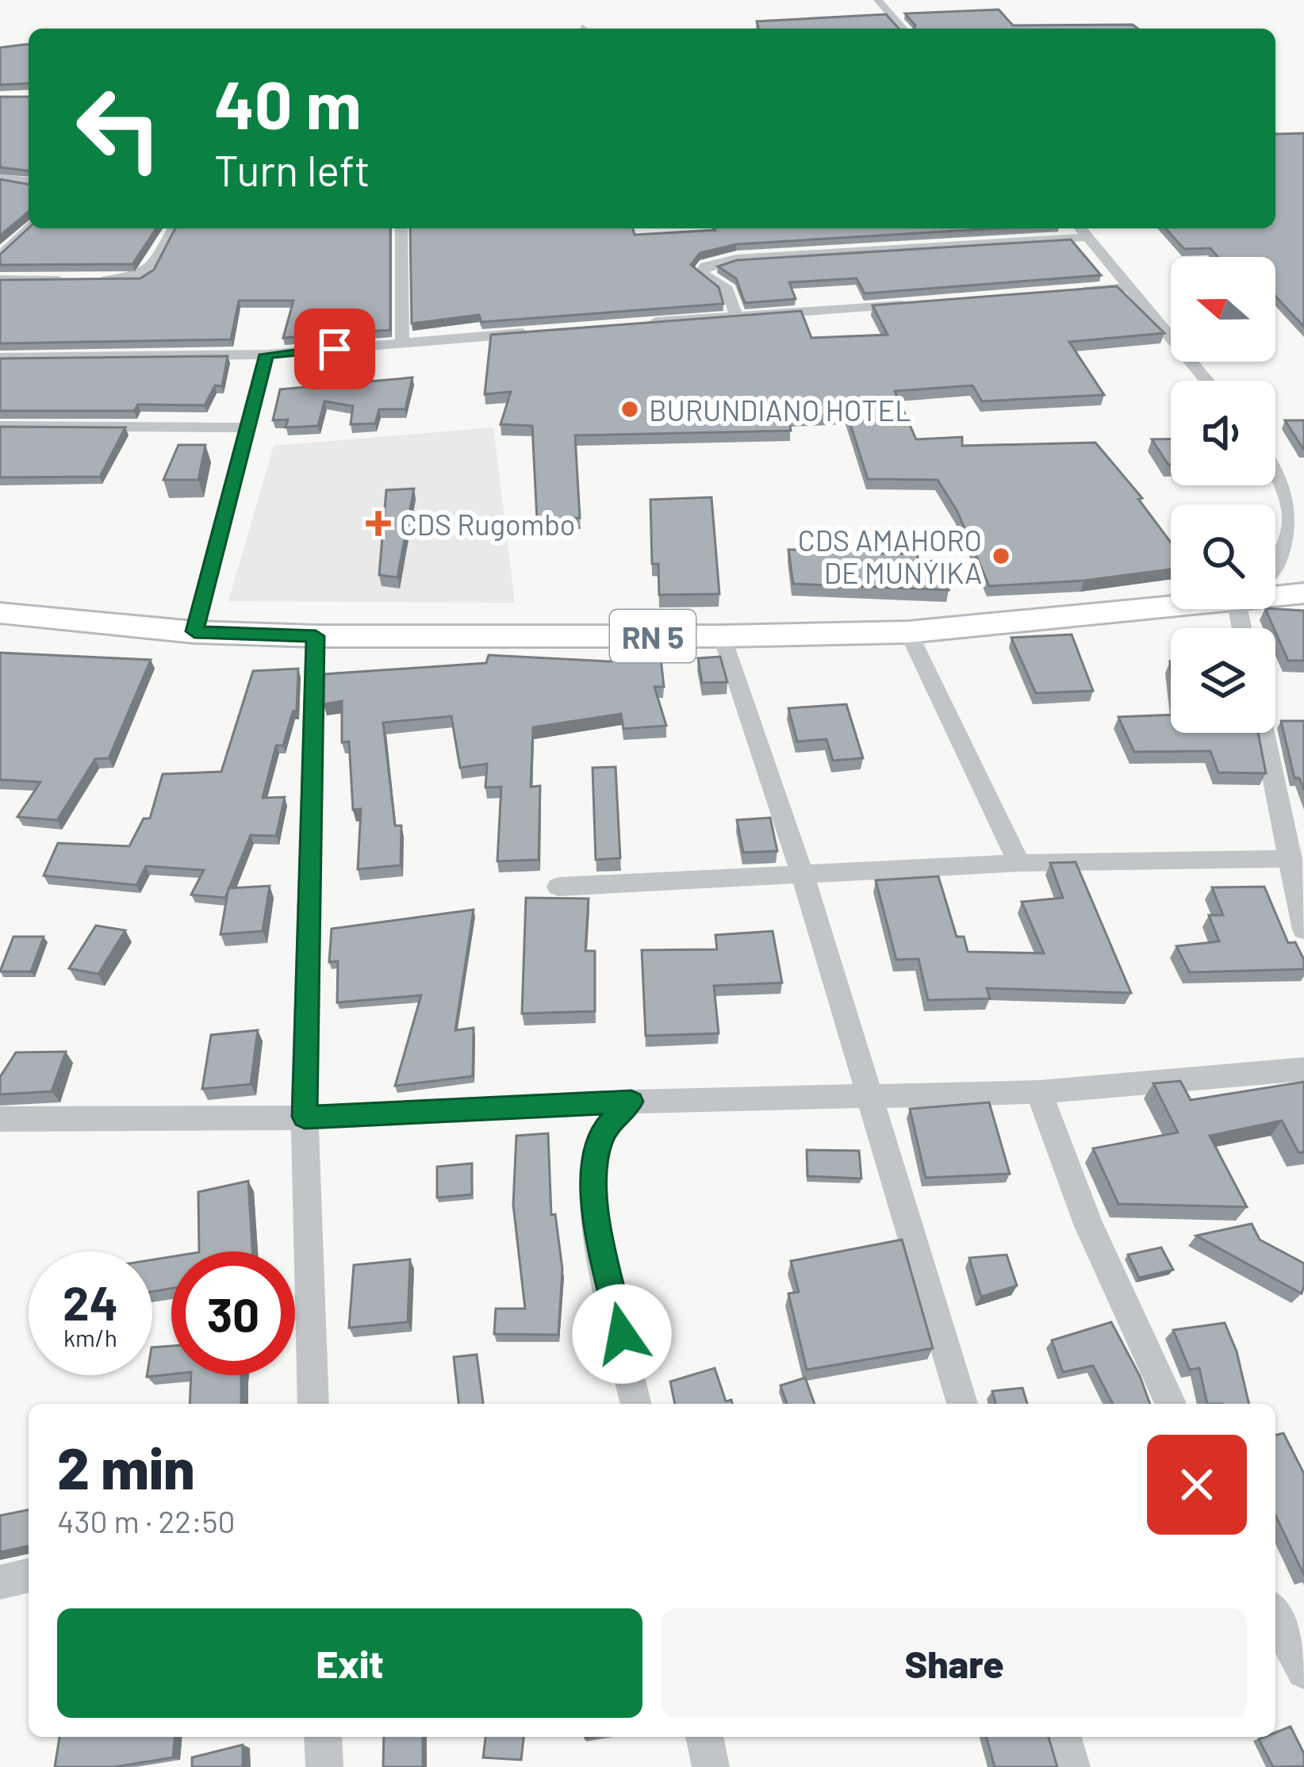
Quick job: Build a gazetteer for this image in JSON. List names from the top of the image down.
{
  "streets": {
    "main road": ["RN 5"]
  },
  "places": {
    "other": ["BURUNDIANO HOTEL", "CDS AMAHORO DE MUNYIKA"],
    "health": ["CDS Rugombo"]
  },
  "north": "left",
  "page": {
    "turn": ["40 m", "Turn left"],
    "speed": "24 km/h",
    "limit": "30",
    "heading": ["2 min", "430 m · 22:50"],
    "buttons": ["Exit", "Share"]
  }
}
